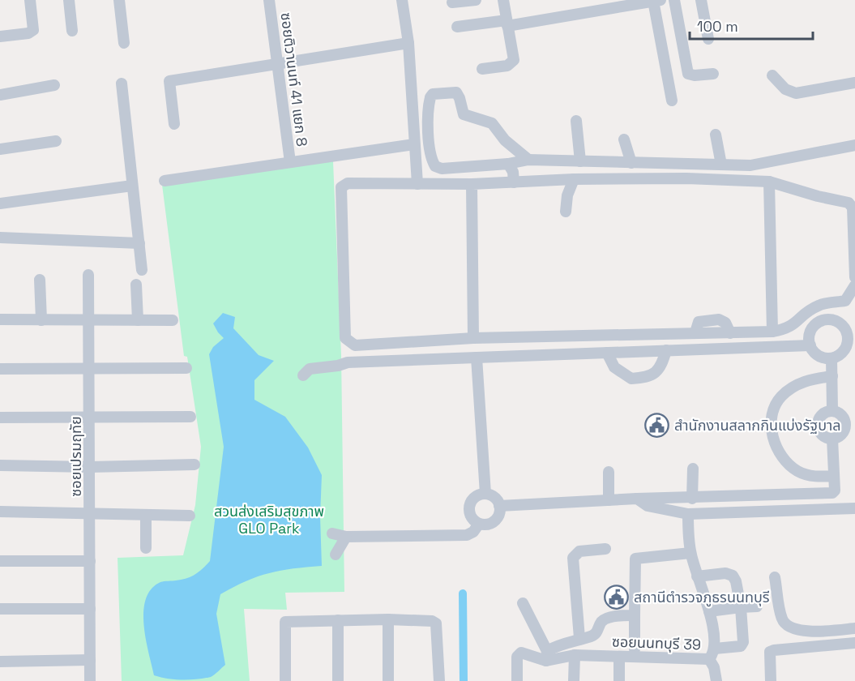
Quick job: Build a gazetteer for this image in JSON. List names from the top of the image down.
{
  "streets": {
    "street": ["ซอยติวานนท์ 41 แยก 8", "ซอยเปรมฤทัย", "ซอยนนทบุรี 39"]
  },
  "parks": ["สวนส่งเสริมสุขภาพ GLO Park"],
  "places": {
    "public building": ["สำนักงานสลากกินแบ่งรัฐบาล", "สถานีตำรวจภูธรนนทบุรี"]
  },
  "scale_bar": "100 m"
}
